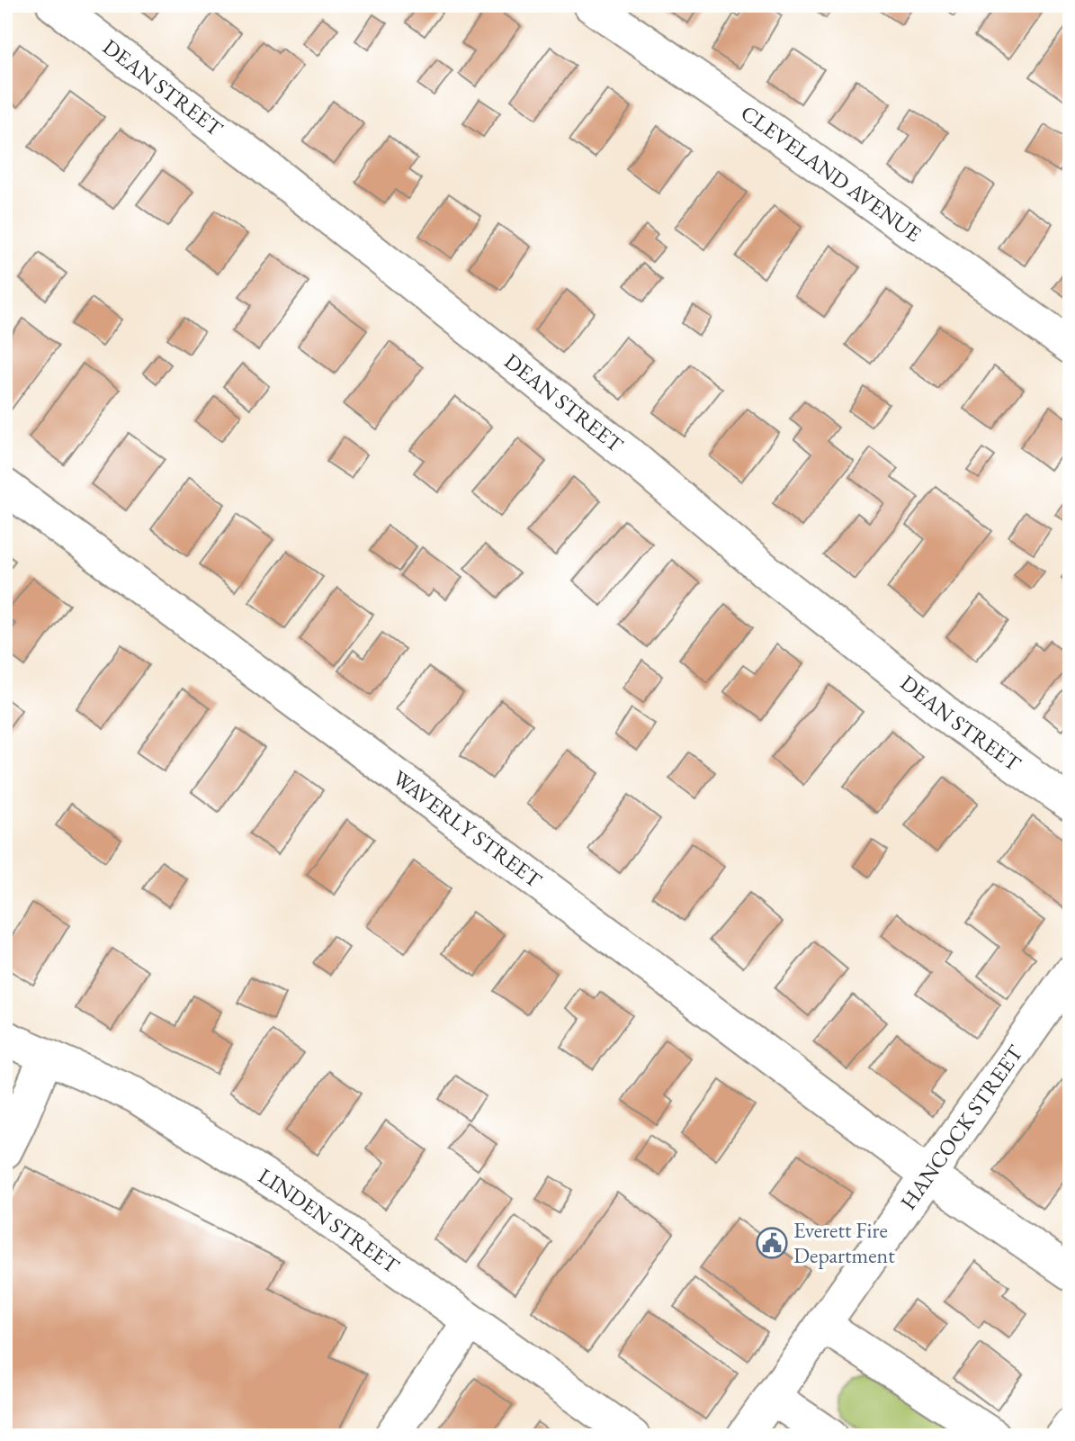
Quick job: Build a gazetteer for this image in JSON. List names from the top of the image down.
{
  "streets": {
    "street": [
      "DEAN STREET",
      "CLEVELAND AVENUE",
      "WAVERLY STREET",
      "HANCOCK STREET",
      "LINDEN STREET"
    ]
  },
  "crossings": [
    ["WAVERLY STREET", "HANCOCK STREET"]
  ],
  "places": {
    "public building": ["Everett Fire Department"]
  }
}
